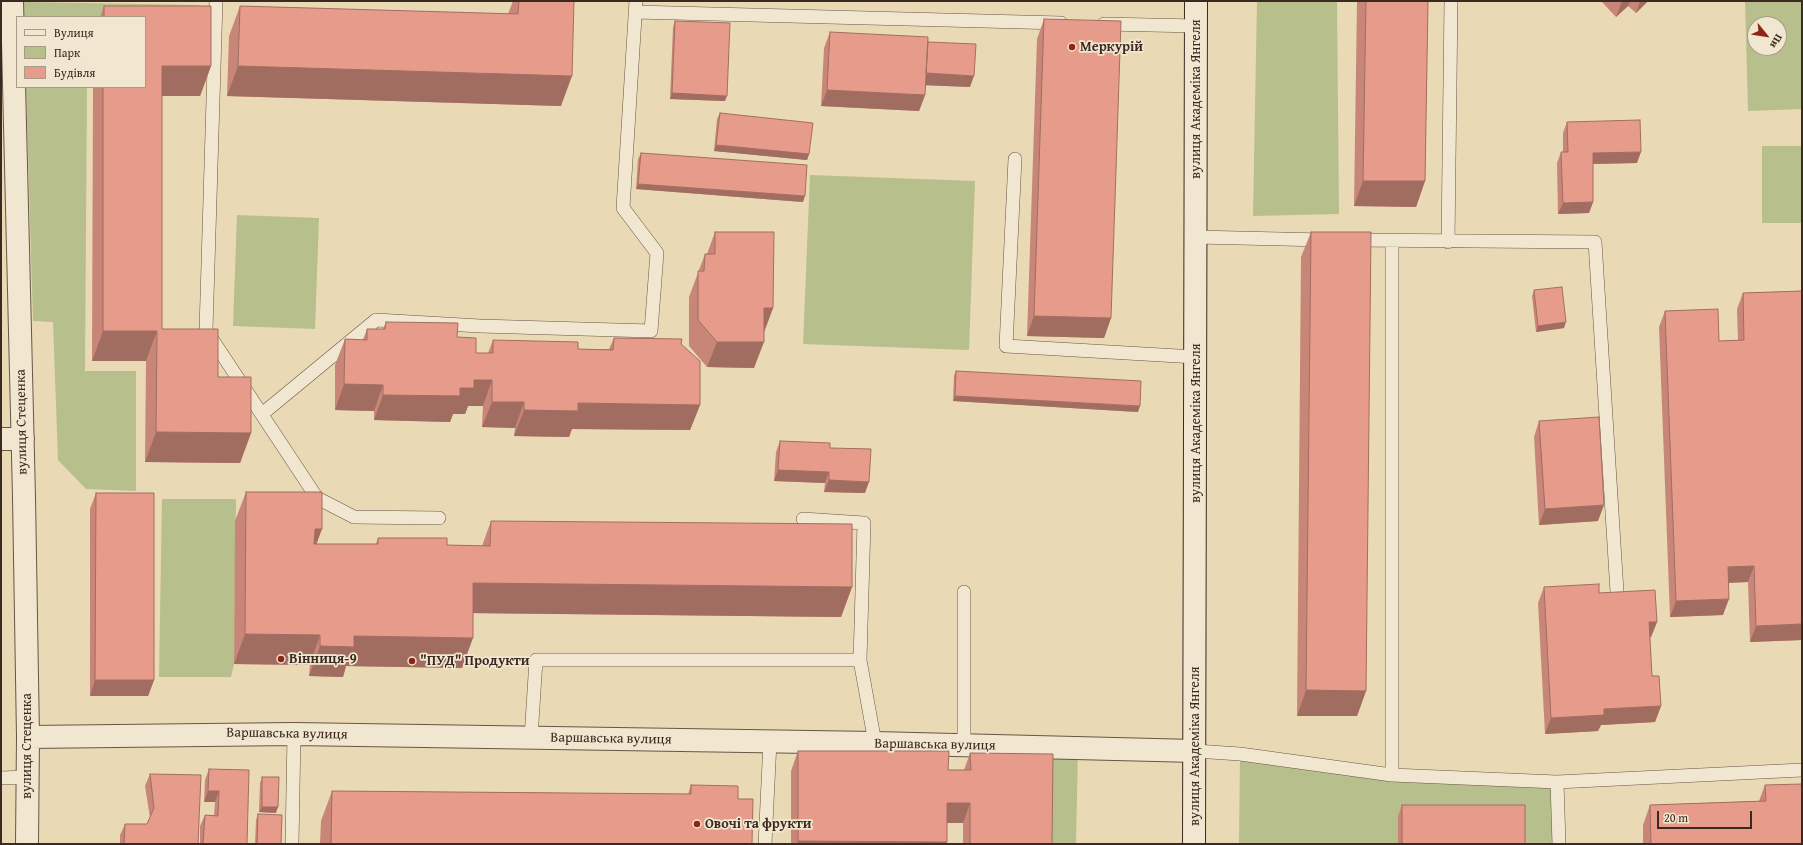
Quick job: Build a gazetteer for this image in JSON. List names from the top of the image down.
{
  "streets": {
    "street": ["вулиця Академіка Янгеля", "вулиця Стеценка", "Варшавська вулиця"]
  },
  "crossings": [
    ["вулиця Академіка Янгеля", "Варшавська вулиця"],
    ["вулиця Стеценка", "Варшавська вулиця"]
  ],
  "places": [
    "Меркурій",
    "Вінниця-9",
    "\"ПУД\" Продукти",
    "Овочі та фрукти"
  ],
  "legend": ["Вулиця", "Парк", "Будівля"],
  "scale_bar": "20 m",
  "north": "bottom right"
}
